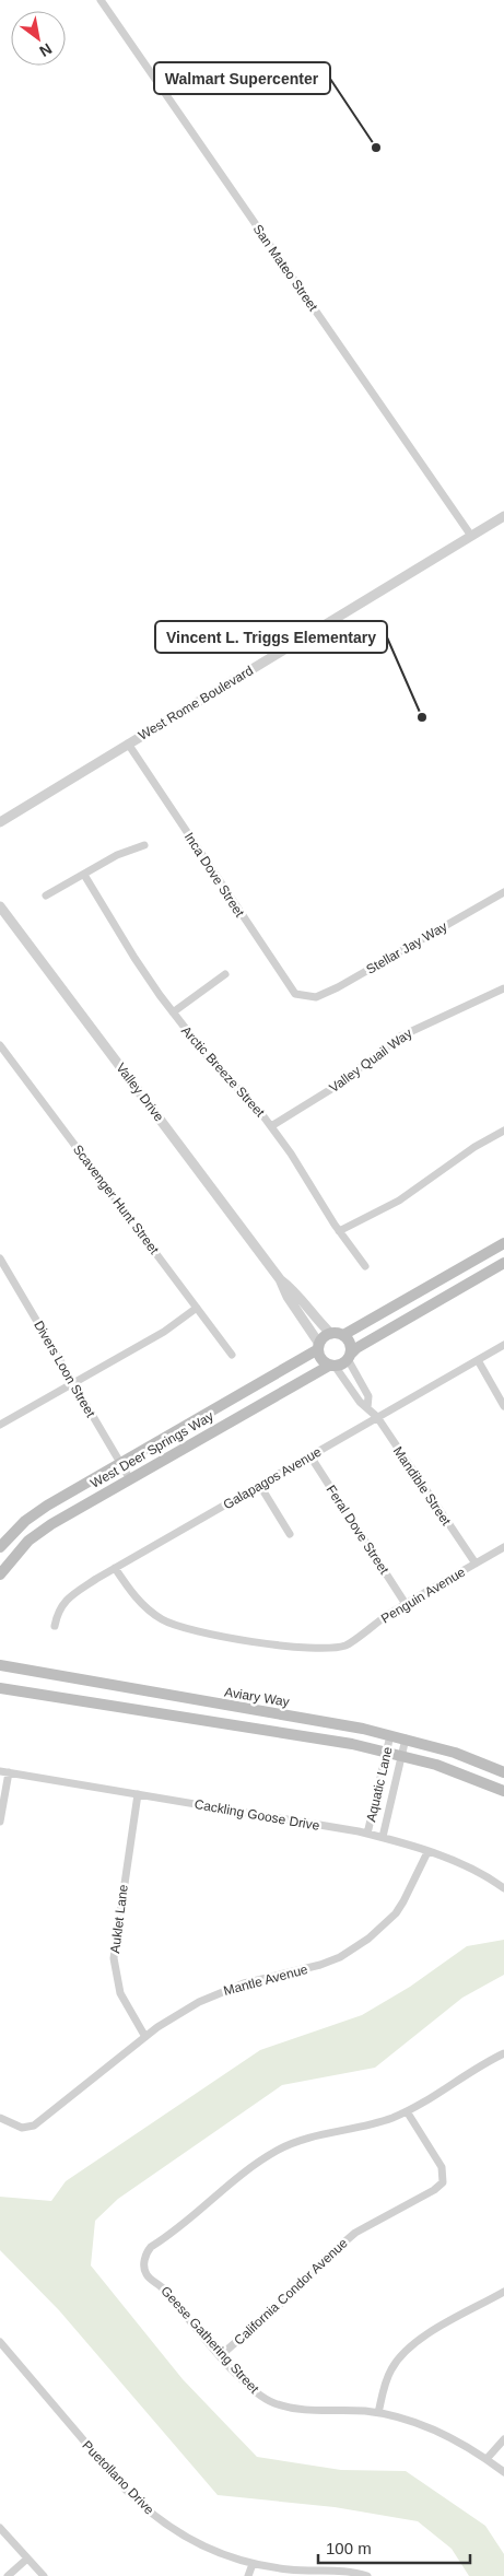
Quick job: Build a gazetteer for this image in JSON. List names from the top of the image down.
{
  "streets": {
    "main road": ["West Deer Springs Way", "Aviary Way"],
    "street": [
      "San Mateo Street",
      "West Rome Boulevard",
      "Inca Dove Street",
      "Stellar Jay Way",
      "Valley Quail Way",
      "Arctic Breeze Street",
      "Valley Drive",
      "Scavenger Hunt Street",
      "Divers Loon Street",
      "Galapagos Avenue",
      "Mandible Street",
      "Feral Dove Street",
      "Penguin Avenue",
      "Aquatic Lane",
      "Cackling Goose Drive",
      "Auklet Lane",
      "Mantle Avenue",
      "California Condor Avenue",
      "Geese Gathering Street",
      "Puetollano Drive"
    ]
  },
  "crossings": [
    ["San Mateo Street", "West Rome Boulevard"],
    ["West Rome Boulevard", "Inca Dove Street"],
    ["Inca Dove Street", "Stellar Jay Way"],
    ["Valley Quail Way", "Arctic Breeze Street"],
    ["Valley Drive", "West Deer Springs Way"],
    ["Valley Drive", "Mandible Street"],
    ["Divers Loon Street", "West Deer Springs Way"],
    ["West Deer Springs Way", "Mandible Street"],
    ["Galapagos Avenue", "Mandible Street"],
    ["Galapagos Avenue", "Feral Dove Street"],
    ["Galapagos Avenue", "Penguin Avenue"],
    ["Mandible Street", "Penguin Avenue"],
    ["Feral Dove Street", "Penguin Avenue"],
    ["Aviary Way", "Aquatic Lane"],
    ["Aquatic Lane", "Cackling Goose Drive"],
    ["Cackling Goose Drive", "Auklet Lane"],
    ["Cackling Goose Drive", "Mantle Avenue"],
    ["Auklet Lane", "Mantle Avenue"],
    ["California Condor Avenue", "Geese Gathering Street"]
  ],
  "places": ["Walmart Supercenter", "Vincent L. Triggs Elementary"],
  "scale_bar": "100 m",
  "north": "bottom right"
}
